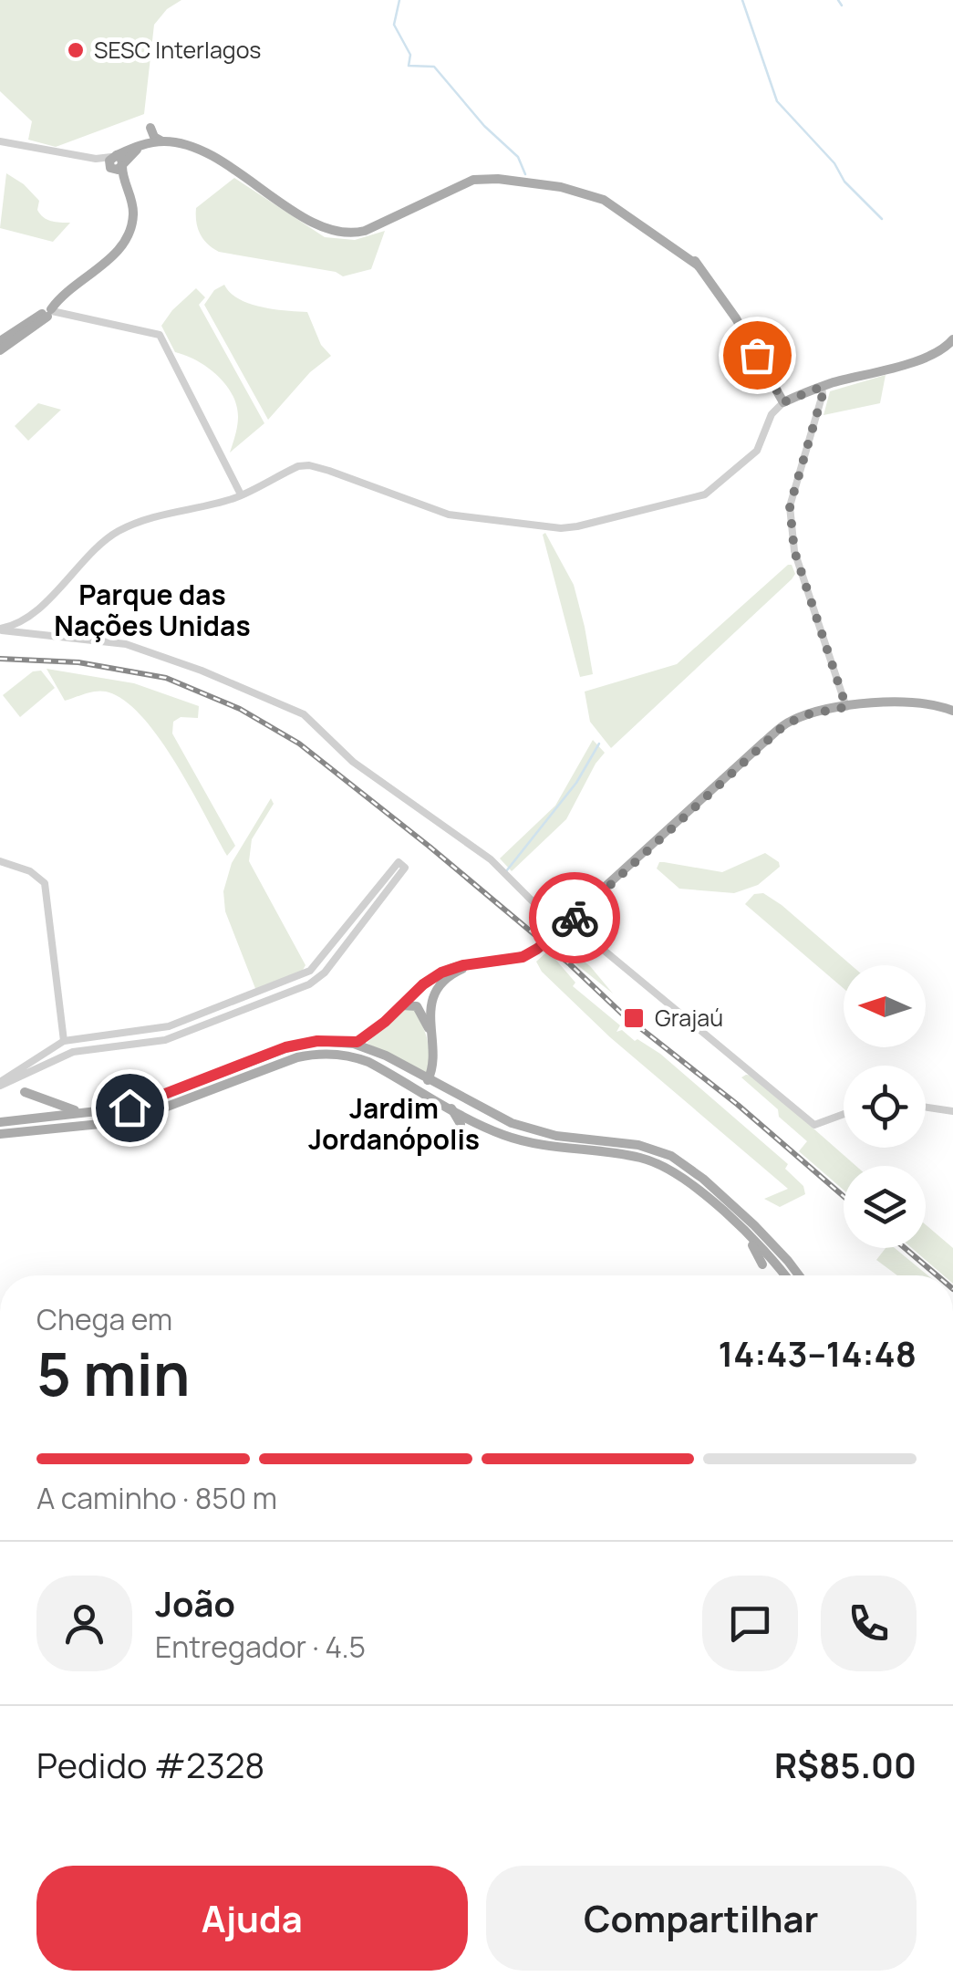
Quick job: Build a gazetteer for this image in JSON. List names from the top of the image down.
{
  "districts": ["Parque das Nações Unidas", "Jardim Jordanópolis"],
  "places": {
    "other": ["SESC Interlagos"],
    "transit": ["Grajaú"]
  },
  "north": "left",
  "page": {
    "heading": ["5 min", "Chega em", "14:43–14:48"],
    "panel": [
      "João",
      "Entregador · 4.5",
      "Pedido #2328",
      "R$85.00"
    ],
    "bar": "A caminho · 850 m",
    "buttons": ["Ajuda", "Compartilhar"]
  }
}
